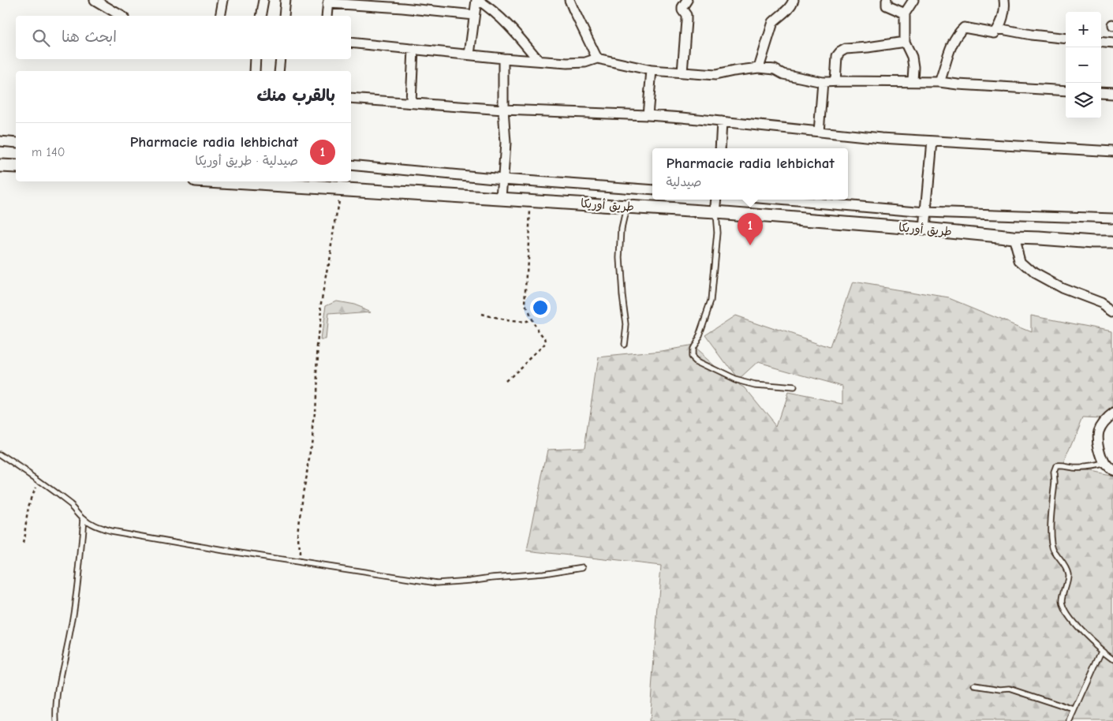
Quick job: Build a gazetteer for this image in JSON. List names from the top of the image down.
{
  "streets": {
    "street": ["طريق أوريكا"]
  },
  "page": {
    "map_buttons": ["+", "−"],
    "search": "ابحث هنا",
    "heading": "بالقرب منك",
    "list": [
      {
        "mark": "1",
        "name": "Pharmacie radia lehbichat",
        "note": "صيدلية · طريق أوريكا",
        "value": "140 m"
      }
    ],
    "popup": ["Pharmacie radia lehbichat", "صيدلية"],
    "pins": "1"
  }
}
